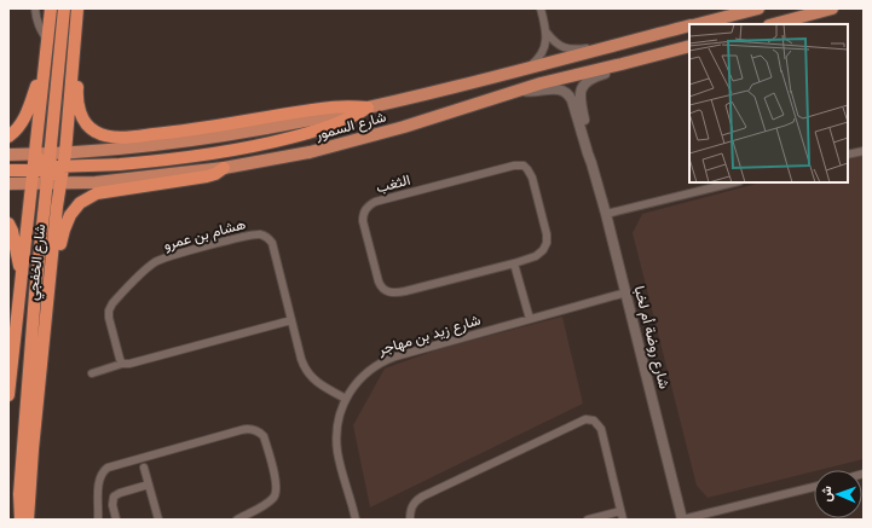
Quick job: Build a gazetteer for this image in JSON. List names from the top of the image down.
{
  "streets": {
    "highway": ["شارع الخفجي"],
    "main road": ["شارع السمور"],
    "street": [
      "الثغب",
      "هشام بن عمرو",
      "شارع زيد بن مهاجر",
      "شارع روضة أم لخبا"
    ]
  },
  "crossings": [
    ["شارع السمور", "شارع الخفجي"],
    ["شارع السمور", "شارع روضة أم لخبا"],
    ["هشام بن عمرو", "شارع زيد بن مهاجر"],
    ["شارع زيد بن مهاجر", "شارع روضة أم لخبا"]
  ],
  "north": "left"
}
